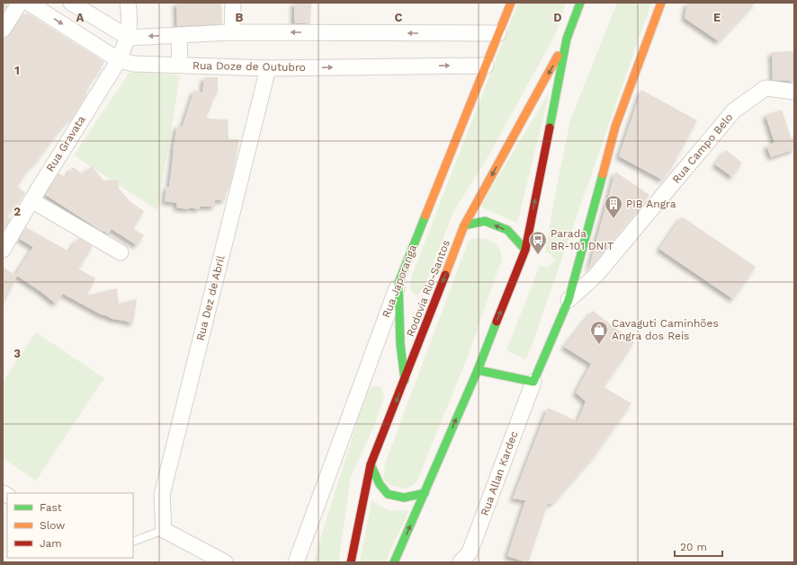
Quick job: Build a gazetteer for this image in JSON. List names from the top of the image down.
{
  "streets": {
    "main road": ["Rua Japoranga", "Rodovia Rio-Santos"],
    "street": [
      "Rua Doze de Outubro",
      "Rua Gravata",
      "Rua Campo Belo",
      "Rua Dez de Abril",
      "Rua Allan Kardec"
    ]
  },
  "crossings": [
    ["Rua Doze de Outubro", "Rua Gravata"],
    ["Rua Doze de Outubro", "Rua Japoranga"],
    ["Rua Doze de Outubro", "Rua Dez de Abril"]
  ],
  "places": {
    "building": ["PIB Angra"],
    "bus stop": ["Parada BR-101 DNIT"],
    "shop": ["Cavaguti Caminhões Angra dos Reis"]
  },
  "legend": ["Fast", "Slow", "Jam"],
  "scale_bar": "20 m",
  "grid": {
    "columns": [
      "A",
      "B",
      "C",
      "D",
      "E"
    ],
    "rows": ["1", "2", "3"]
  }
}
